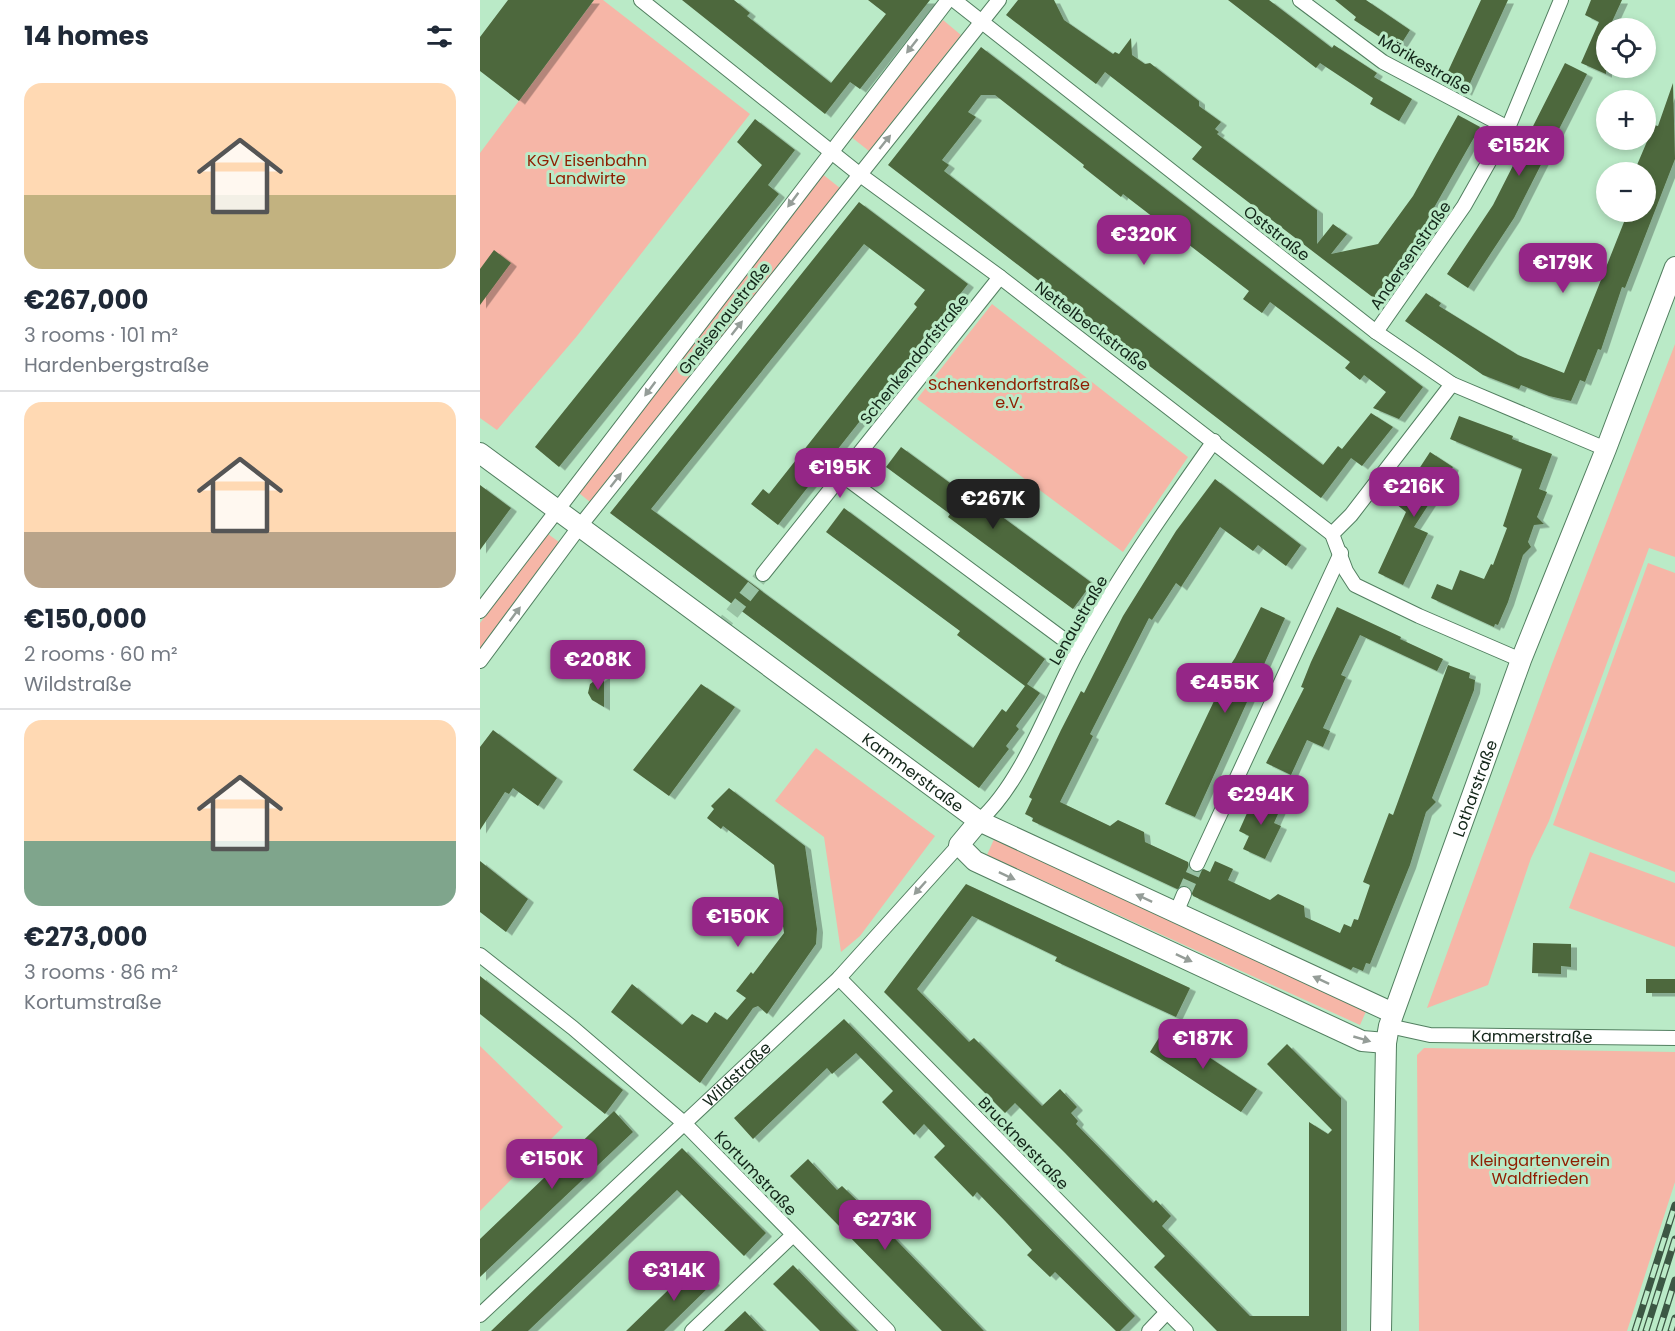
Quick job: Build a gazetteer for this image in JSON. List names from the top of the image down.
{
  "streets": {
    "street": [
      "Mörikestraße",
      "Oststraße",
      "Andersenstraße",
      "Gneisenaustraße",
      "Nettelbeckstraße",
      "Schenkendorfstraße",
      "Lenaustraße",
      "Kammerstraße",
      "Lotharstraße",
      "Wildstraße",
      "Brucknerstraße",
      "Kortumstraße"
    ]
  },
  "crossings": [
    ["Mörikestraße", "Andersenstraße"],
    ["Oststraße", "Andersenstraße"],
    ["Oststraße", "Gneisenaustraße"],
    ["Oststraße", "Lotharstraße"],
    ["Gneisenaustraße", "Nettelbeckstraße"],
    ["Gneisenaustraße", "Kammerstraße"],
    ["Nettelbeckstraße", "Schenkendorfstraße"],
    ["Nettelbeckstraße", "Lenaustraße"],
    ["Nettelbeckstraße", "Lotharstraße"],
    ["Lenaustraße", "Kammerstraße"],
    ["Lenaustraße", "Wildstraße"],
    ["Kammerstraße", "Lotharstraße"],
    ["Kammerstraße", "Wildstraße"],
    ["Wildstraße", "Brucknerstraße"],
    ["Wildstraße", "Kortumstraße"]
  ],
  "parks": ["KGV Eisenbahn Landwirte", "Schenkendorfstraße e.V.", "Kleingartenverein Waldfrieden"],
  "page": {
    "heading": "14 homes",
    "map_buttons": ["+", "−"],
    "list": [
      {
        "name": "€267,000",
        "note": "3 rooms · 101 m² · Hardenbergstraße"
      },
      {
        "name": "€150,000",
        "note": "2 rooms · 60 m² · Wildstraße"
      },
      {
        "name": "€273,000",
        "note": "3 rooms · 86 m² · Kortumstraße"
      }
    ],
    "price": [
      "€152K",
      "€320K",
      "€179K",
      "€195K",
      "€216K",
      "€267K",
      "€208K",
      "€455K",
      "€294K",
      "€150K",
      "€187K",
      "€150K",
      "€273K",
      "€314K"
    ]
  }
}
